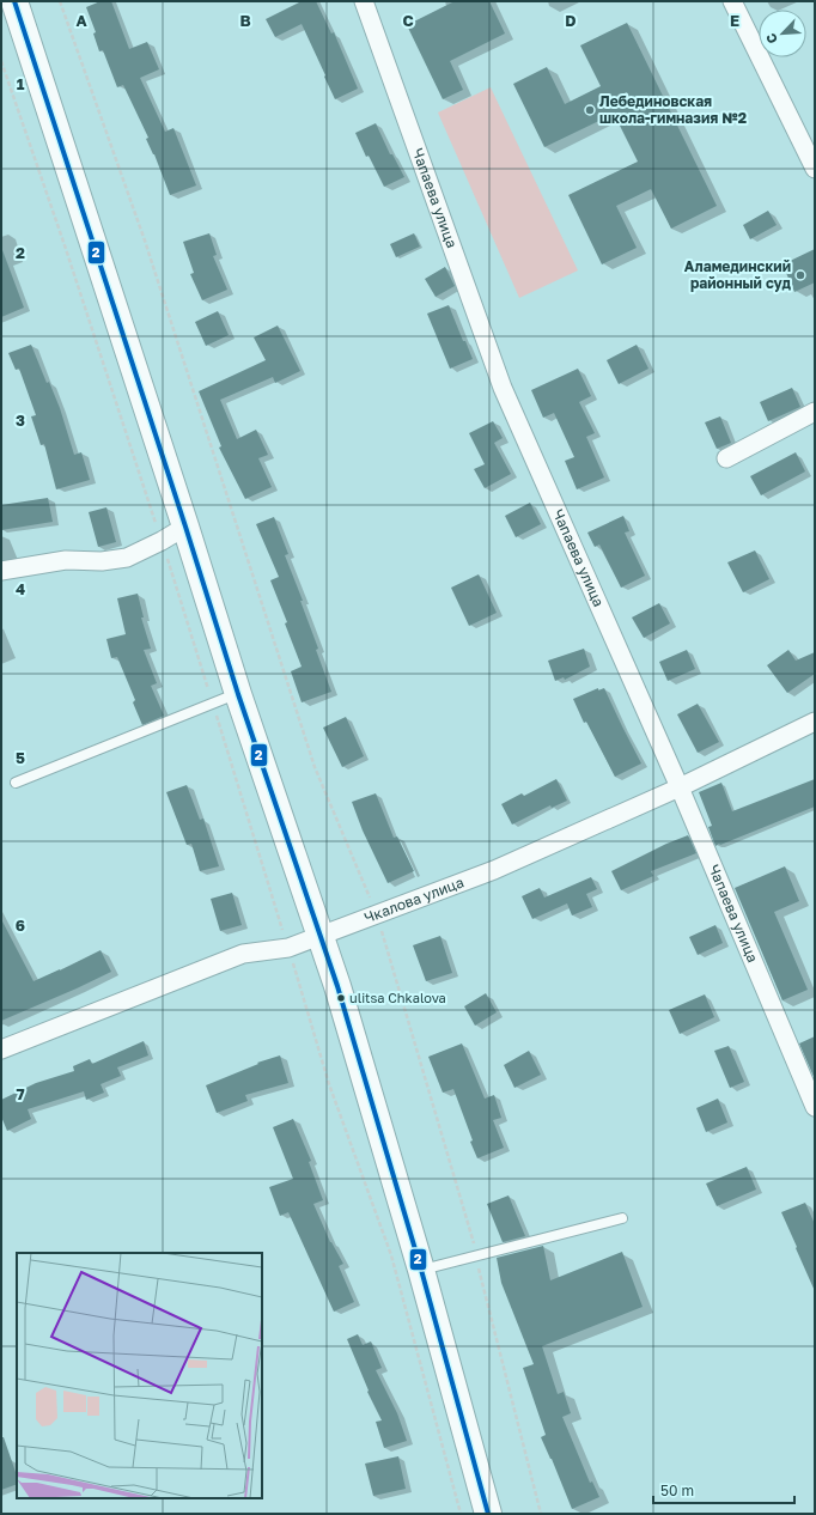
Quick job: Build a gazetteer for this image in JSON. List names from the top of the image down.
{
  "streets": {
    "street": ["Чапаева улица", "Чкалова улица"]
  },
  "crossings": [
    ["Чапаева улица", "Чкалова улица"]
  ],
  "places": ["Лебединовская школа-гимназия №2", "Аламединский районный суд", "ulitsa Chkalova"],
  "lines": ["transit line 2"],
  "scale_bar": "50 m",
  "north": "bottom left",
  "grid": {
    "columns": [
      "A",
      "B",
      "C",
      "D",
      "E"
    ],
    "rows": [
      "1",
      "2",
      "3",
      "4",
      "5",
      "6",
      "7"
    ]
  }
}
